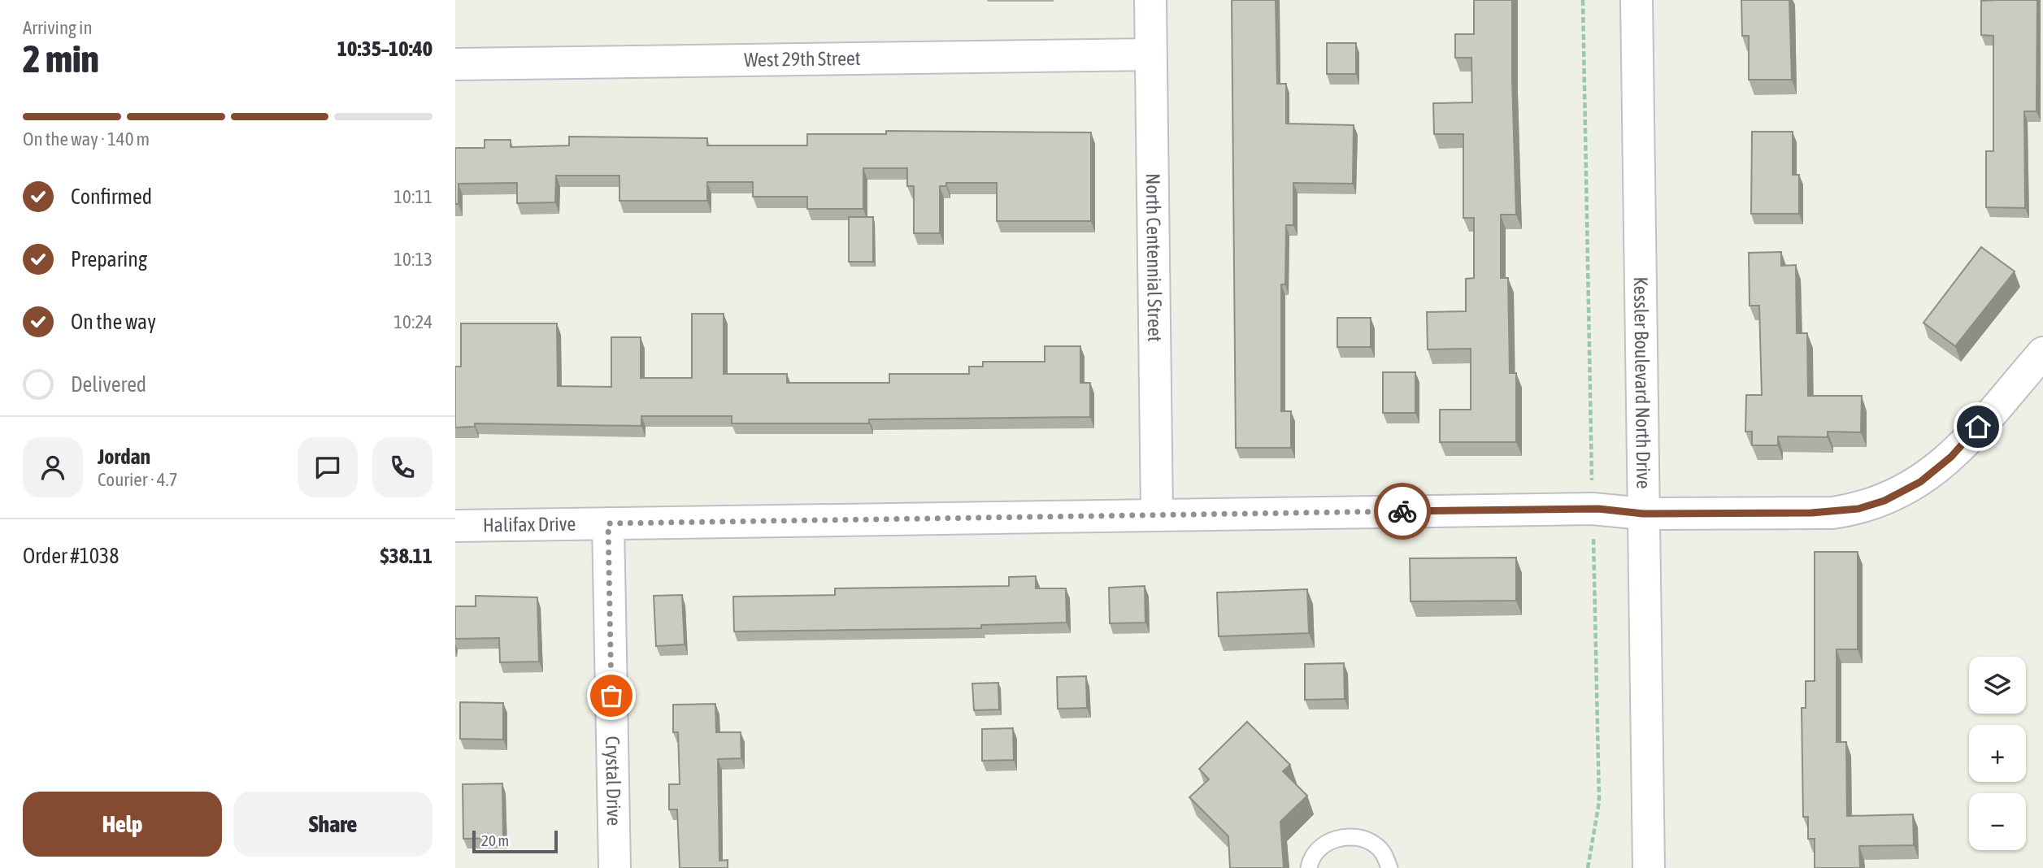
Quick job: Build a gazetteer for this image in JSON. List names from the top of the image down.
{
  "streets": {
    "street": [
      "West 29th Street",
      "North Centennial Street",
      "Kessler Boulevard North Drive",
      "Halifax Drive",
      "Crystal Drive"
    ]
  },
  "crossings": [
    ["West 29th Street", "North Centennial Street"],
    ["North Centennial Street", "Halifax Drive"],
    ["Kessler Boulevard North Drive", "Halifax Drive"],
    ["Halifax Drive", "Crystal Drive"]
  ],
  "scale_bar": "20 m",
  "page": {
    "heading": ["2 min", "Arriving in", "10:35–10:40"],
    "panel": [
      "Jordan",
      "Courier · 4.7",
      "Order #1038",
      "$38.11"
    ],
    "bar": "On the way · 140 m",
    "list": [
      ["Confirmed", "10:11"],
      ["Preparing", "10:13"],
      ["On the way", "10:24"],
      "Delivered"
    ],
    "map_buttons": ["+", "−"],
    "buttons": ["Help", "Share"],
    "scale": "20 m"
  }
}
